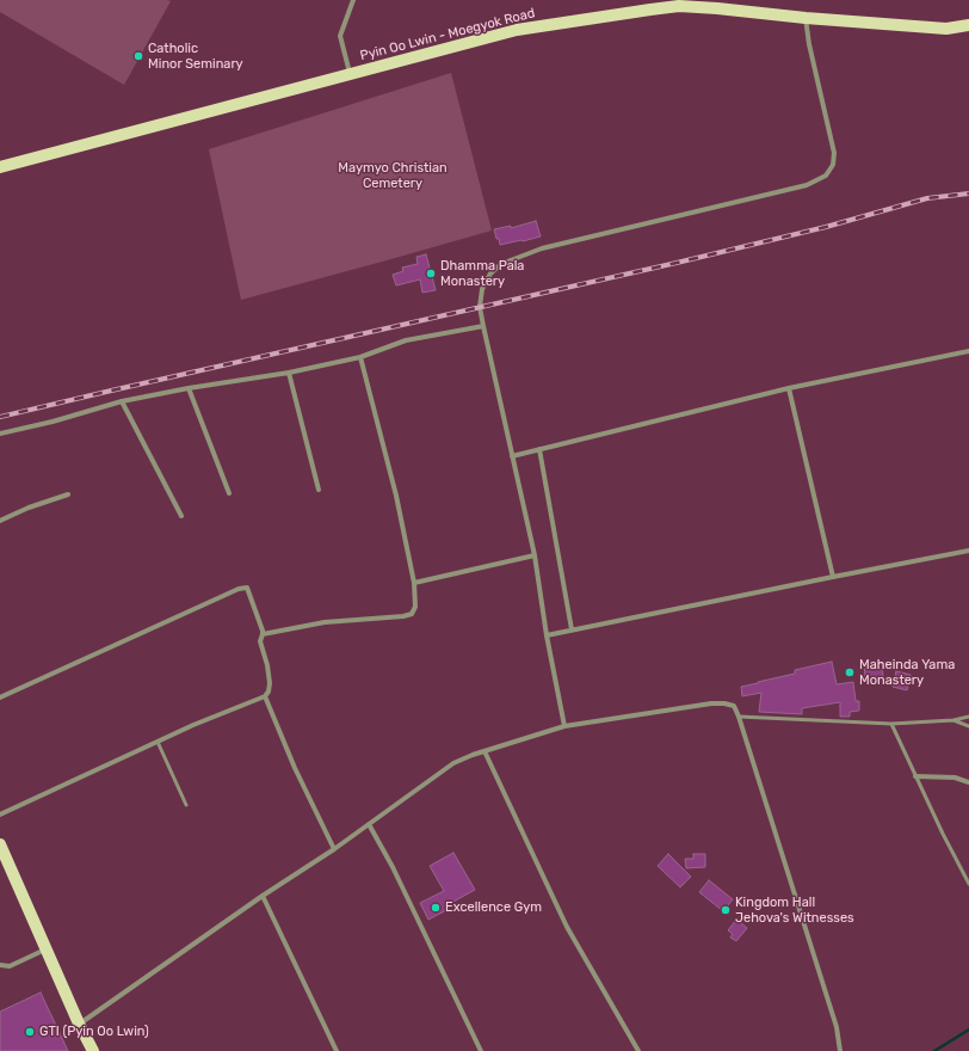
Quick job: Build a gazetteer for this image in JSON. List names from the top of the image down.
{
  "streets": {
    "main road": ["Pyin Oo Lwin - Moegyok Road"]
  },
  "parks": ["Maymyo Christian Cemetery"],
  "places": [
    "Catholic Minor Seminary",
    "Dhamma Pala Monastery",
    "Maheinda Yama Monastery",
    "Excellence Gym",
    "Kingdom Hall Jehova's Witnesses",
    "GTI (Pyin Oo Lwin)"
  ]
}
